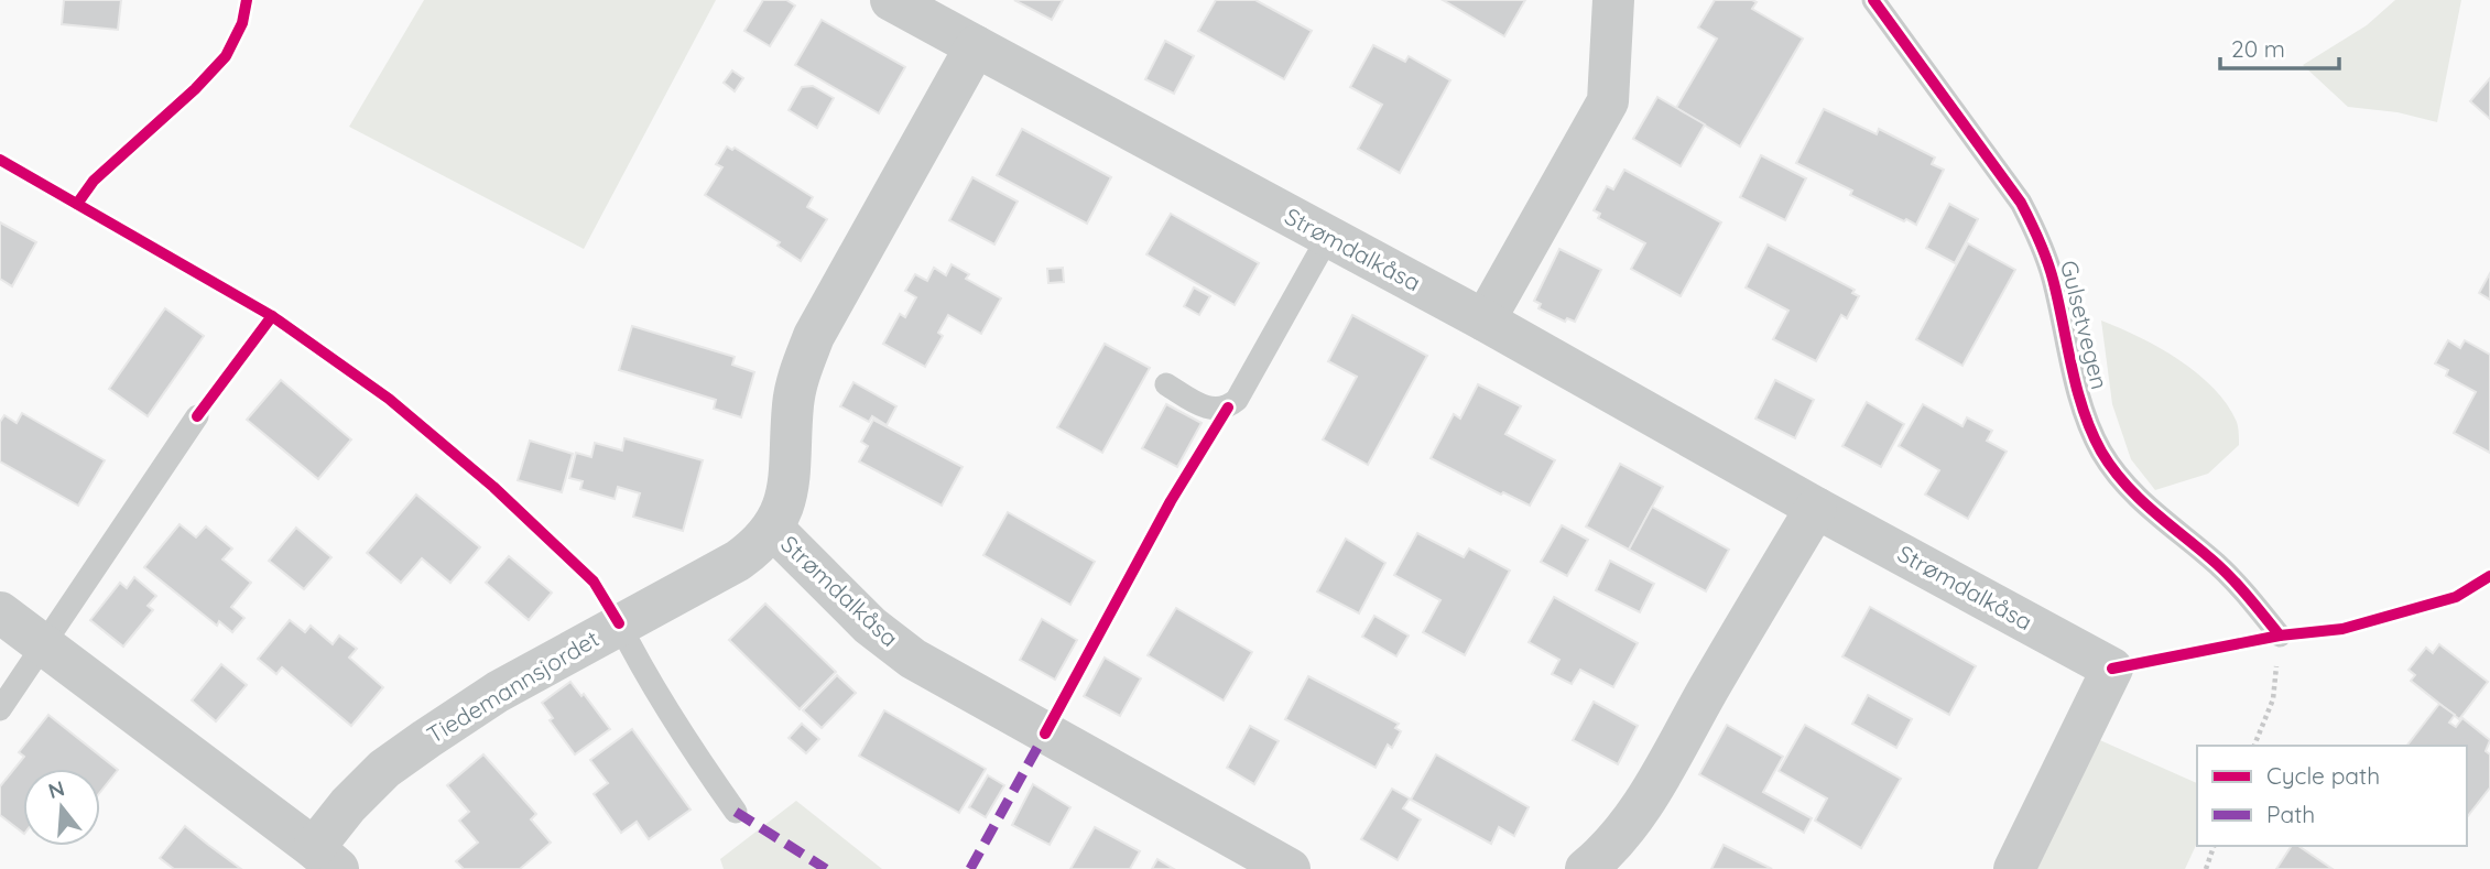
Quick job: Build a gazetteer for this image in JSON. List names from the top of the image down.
{
  "streets": {
    "street": ["Strømdalkåsa", "Tiedemannsjordet"],
    "lane": ["Gulsetvegen"]
  },
  "crossings": [
    ["Strømdalkåsa", "Tiedemannsjordet"]
  ],
  "legend": ["Cycle path", "Path"],
  "scale_bar": "20 m",
  "north": "top"
}
